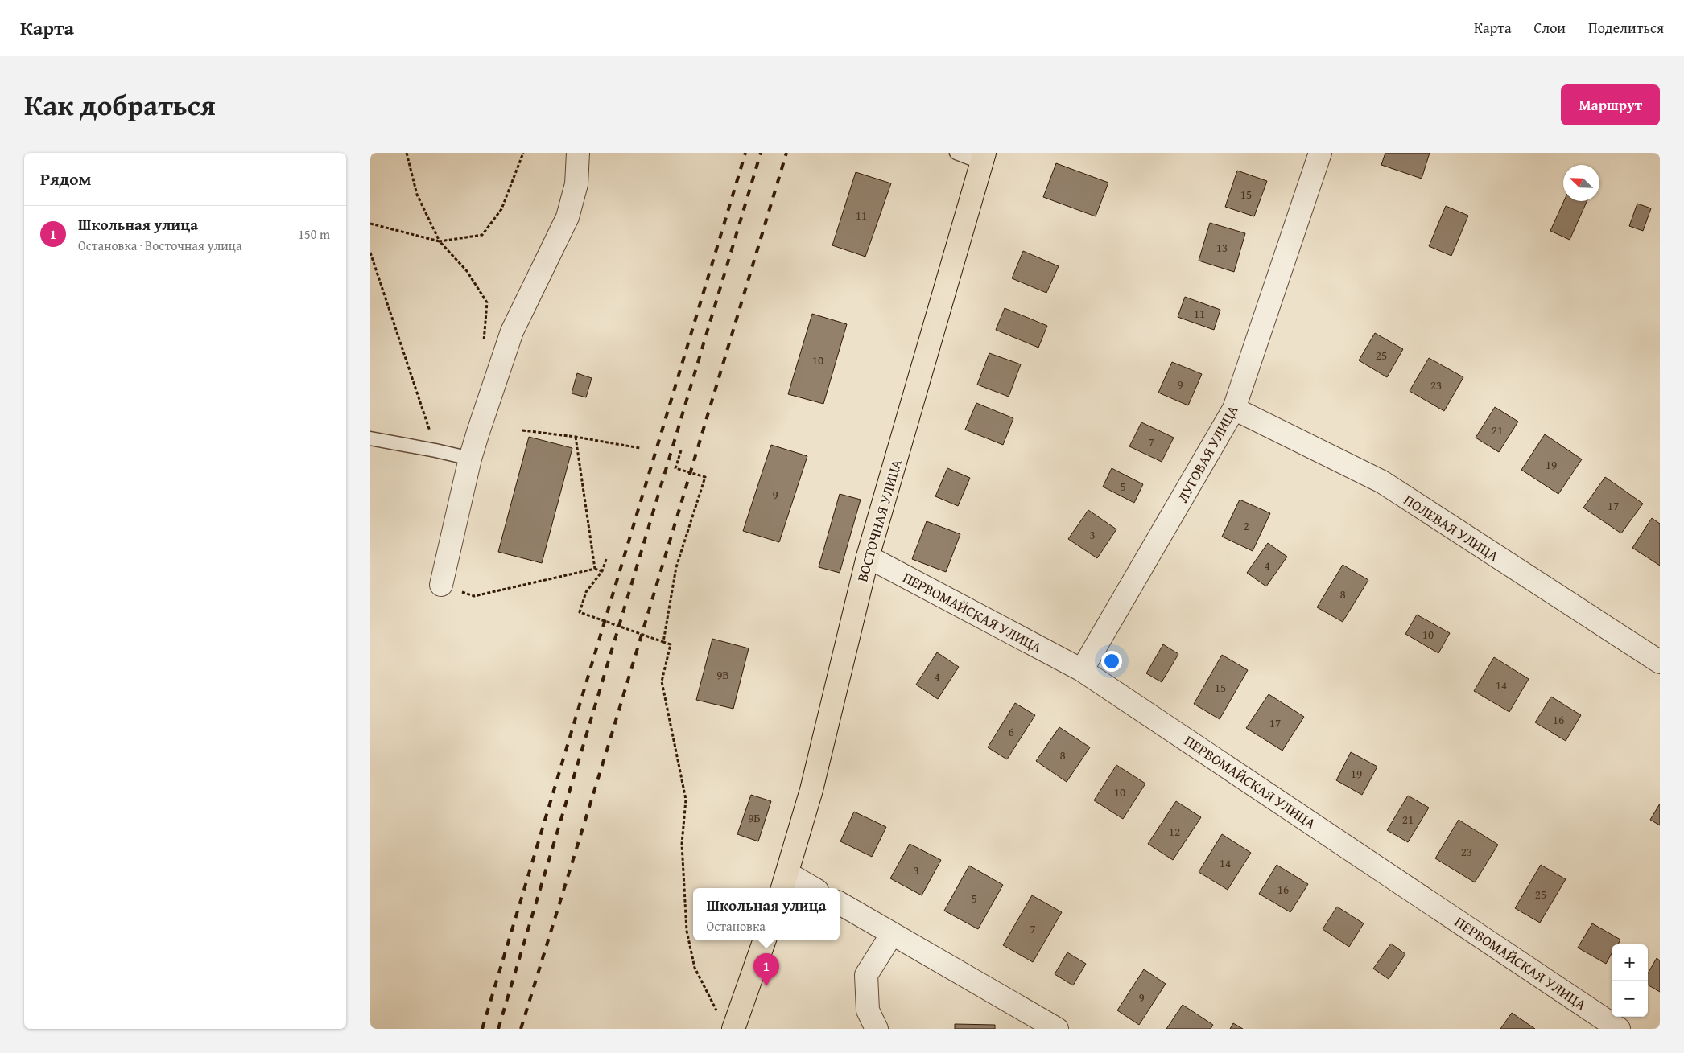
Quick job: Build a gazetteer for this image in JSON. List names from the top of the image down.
{
  "streets": {
    "main road": ["ВОСТОЧНАЯ УЛИЦА"],
    "street": ["ЛУГОВАЯ УЛИЦА", "ПОЛЕВАЯ УЛИЦА", "ПЕРВОМАЙСКАЯ УЛИЦА"]
  },
  "crossings": [
    ["ЛУГОВАЯ УЛИЦА", "ПОЛЕВАЯ УЛИЦА"],
    ["ЛУГОВАЯ УЛИЦА", "ПЕРВОМАЙСКАЯ УЛИЦА"],
    ["ВОСТОЧНАЯ УЛИЦА", "ПЕРВОМАЙСКАЯ УЛИЦА"]
  ],
  "house_numbers": [
    "15",
    "11",
    "13",
    "11",
    "25",
    "10",
    "9",
    "23",
    "21",
    "7",
    "19",
    "5",
    "9",
    "17",
    "2",
    "3",
    "4",
    "8",
    "10",
    "9В",
    "4",
    "14",
    "15",
    "16",
    "17",
    "6",
    "8",
    "19",
    "10",
    "9Б",
    "21",
    "12",
    "23",
    "14",
    "3",
    "16",
    "25",
    "5",
    "7",
    "9"
  ],
  "north": "top left",
  "page": {
    "header": "Карта",
    "nav": ["Карта", "Слои", "Поделиться"],
    "title": "Как добраться",
    "buttons": "Маршрут",
    "heading": "Рядом",
    "list": [
      {
        "mark": "1",
        "name": "Школьная улица",
        "note": "Остановка · Восточная улица",
        "value": "150 m"
      }
    ],
    "popup": ["Школьная улица", "Остановка"],
    "map_buttons": ["+", "−"],
    "pins": "1"
  }
}
